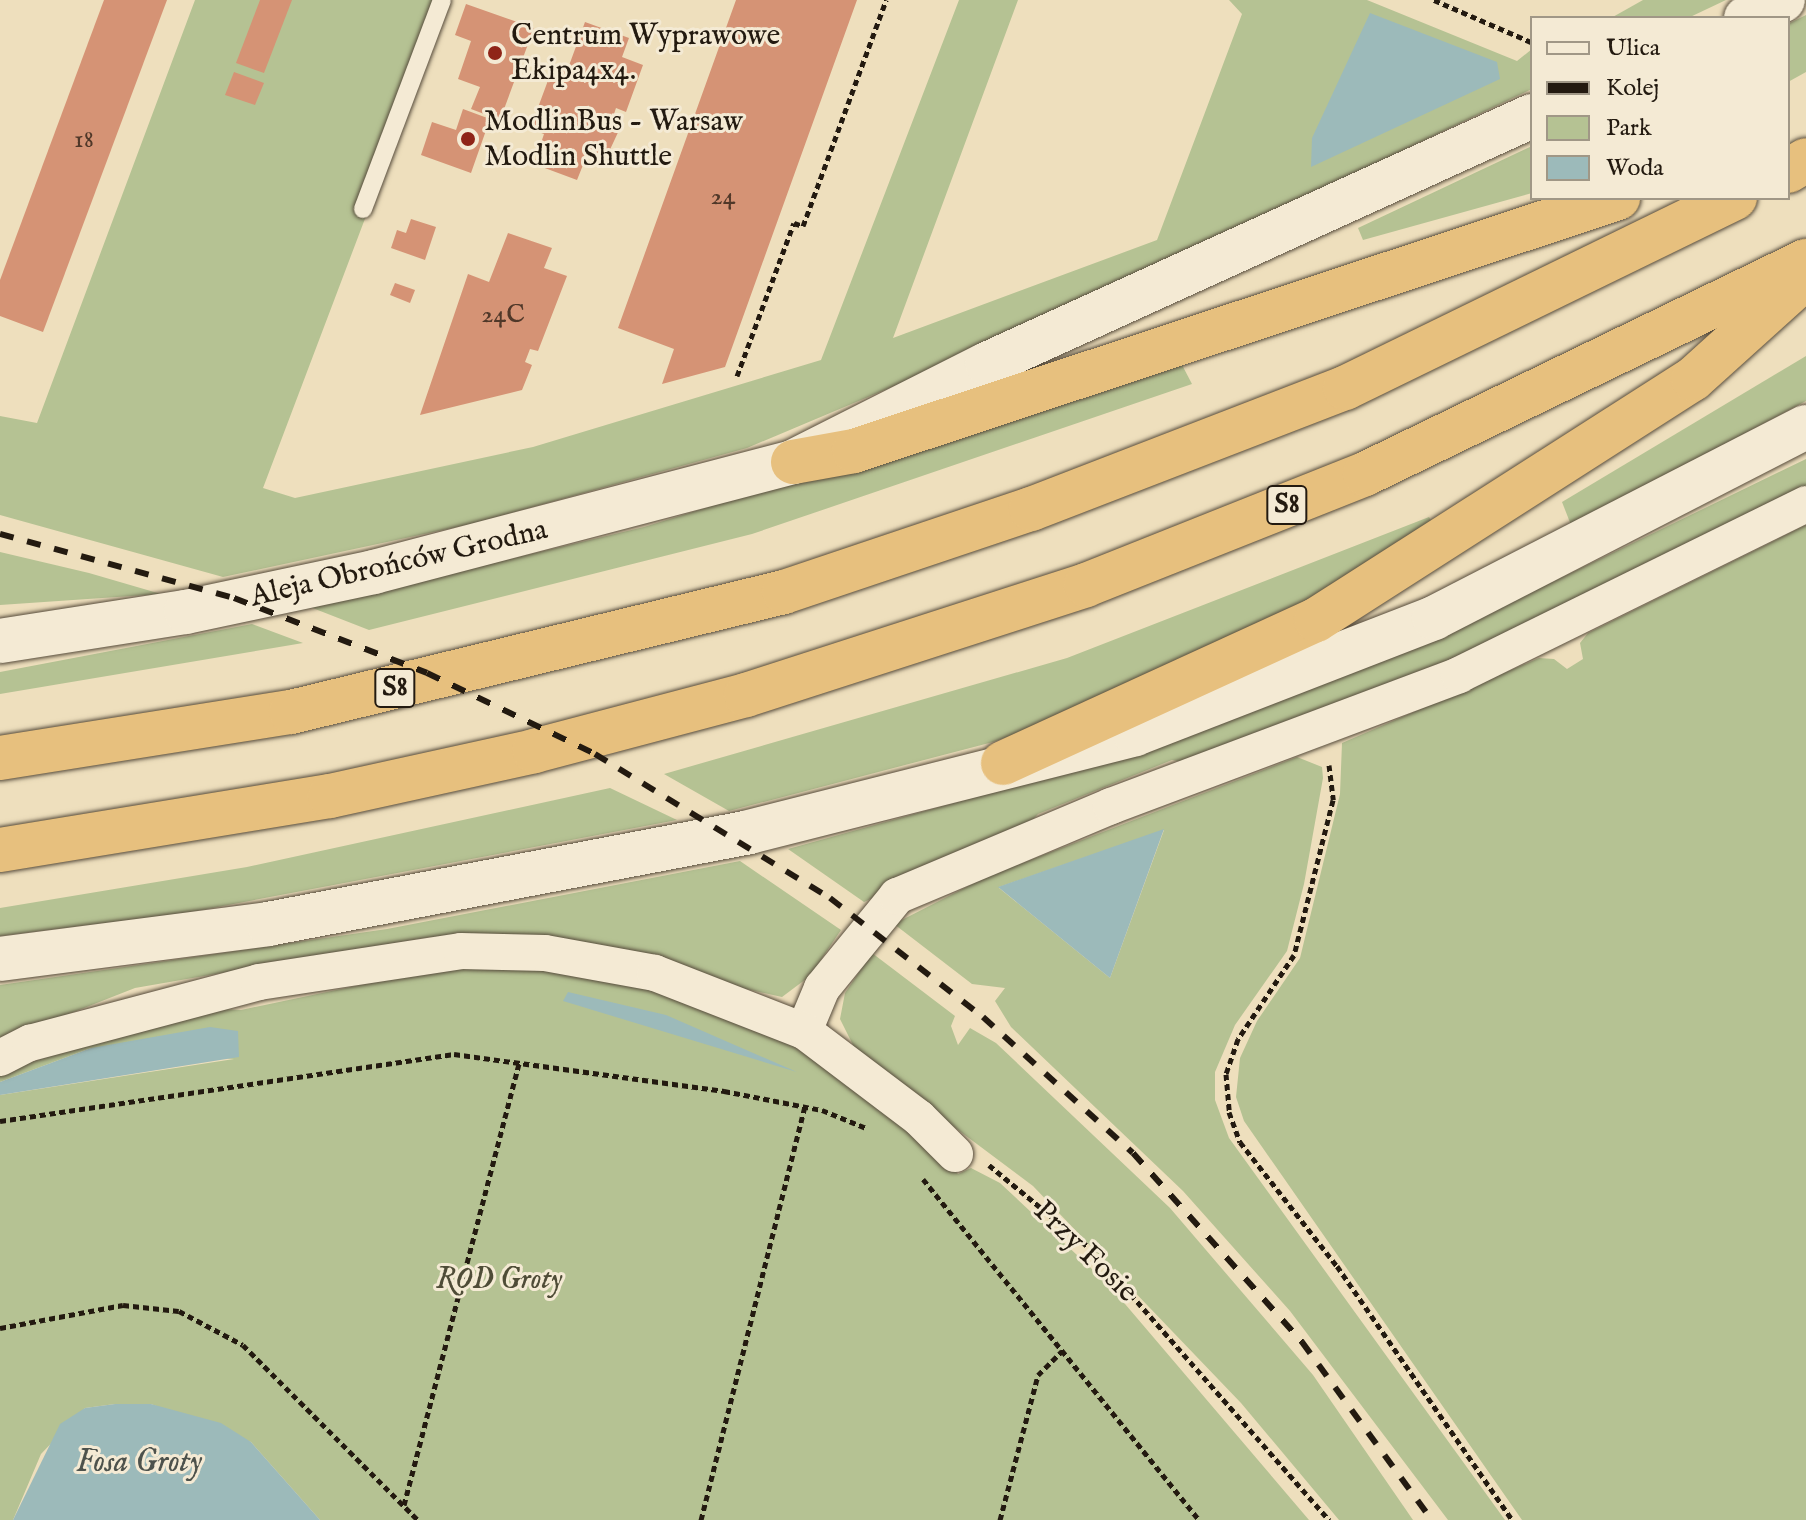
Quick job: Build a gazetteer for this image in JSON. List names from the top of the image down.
{
  "streets": {
    "highway": ["S8"],
    "main road": ["Aleja Obrońców Grodna"],
    "path": ["Przy Fosie"]
  },
  "water": ["Fosa Groty"],
  "parks": ["ROD Groty"],
  "places": ["Centrum Wyprawowe Ekipa4x4.", "ModlinBus - Warsaw Modlin Shuttle"],
  "house_numbers": ["18", "24", "24C"],
  "legend": [
    "Ulica",
    "Kolej",
    "Park",
    "Woda"
  ]
}
